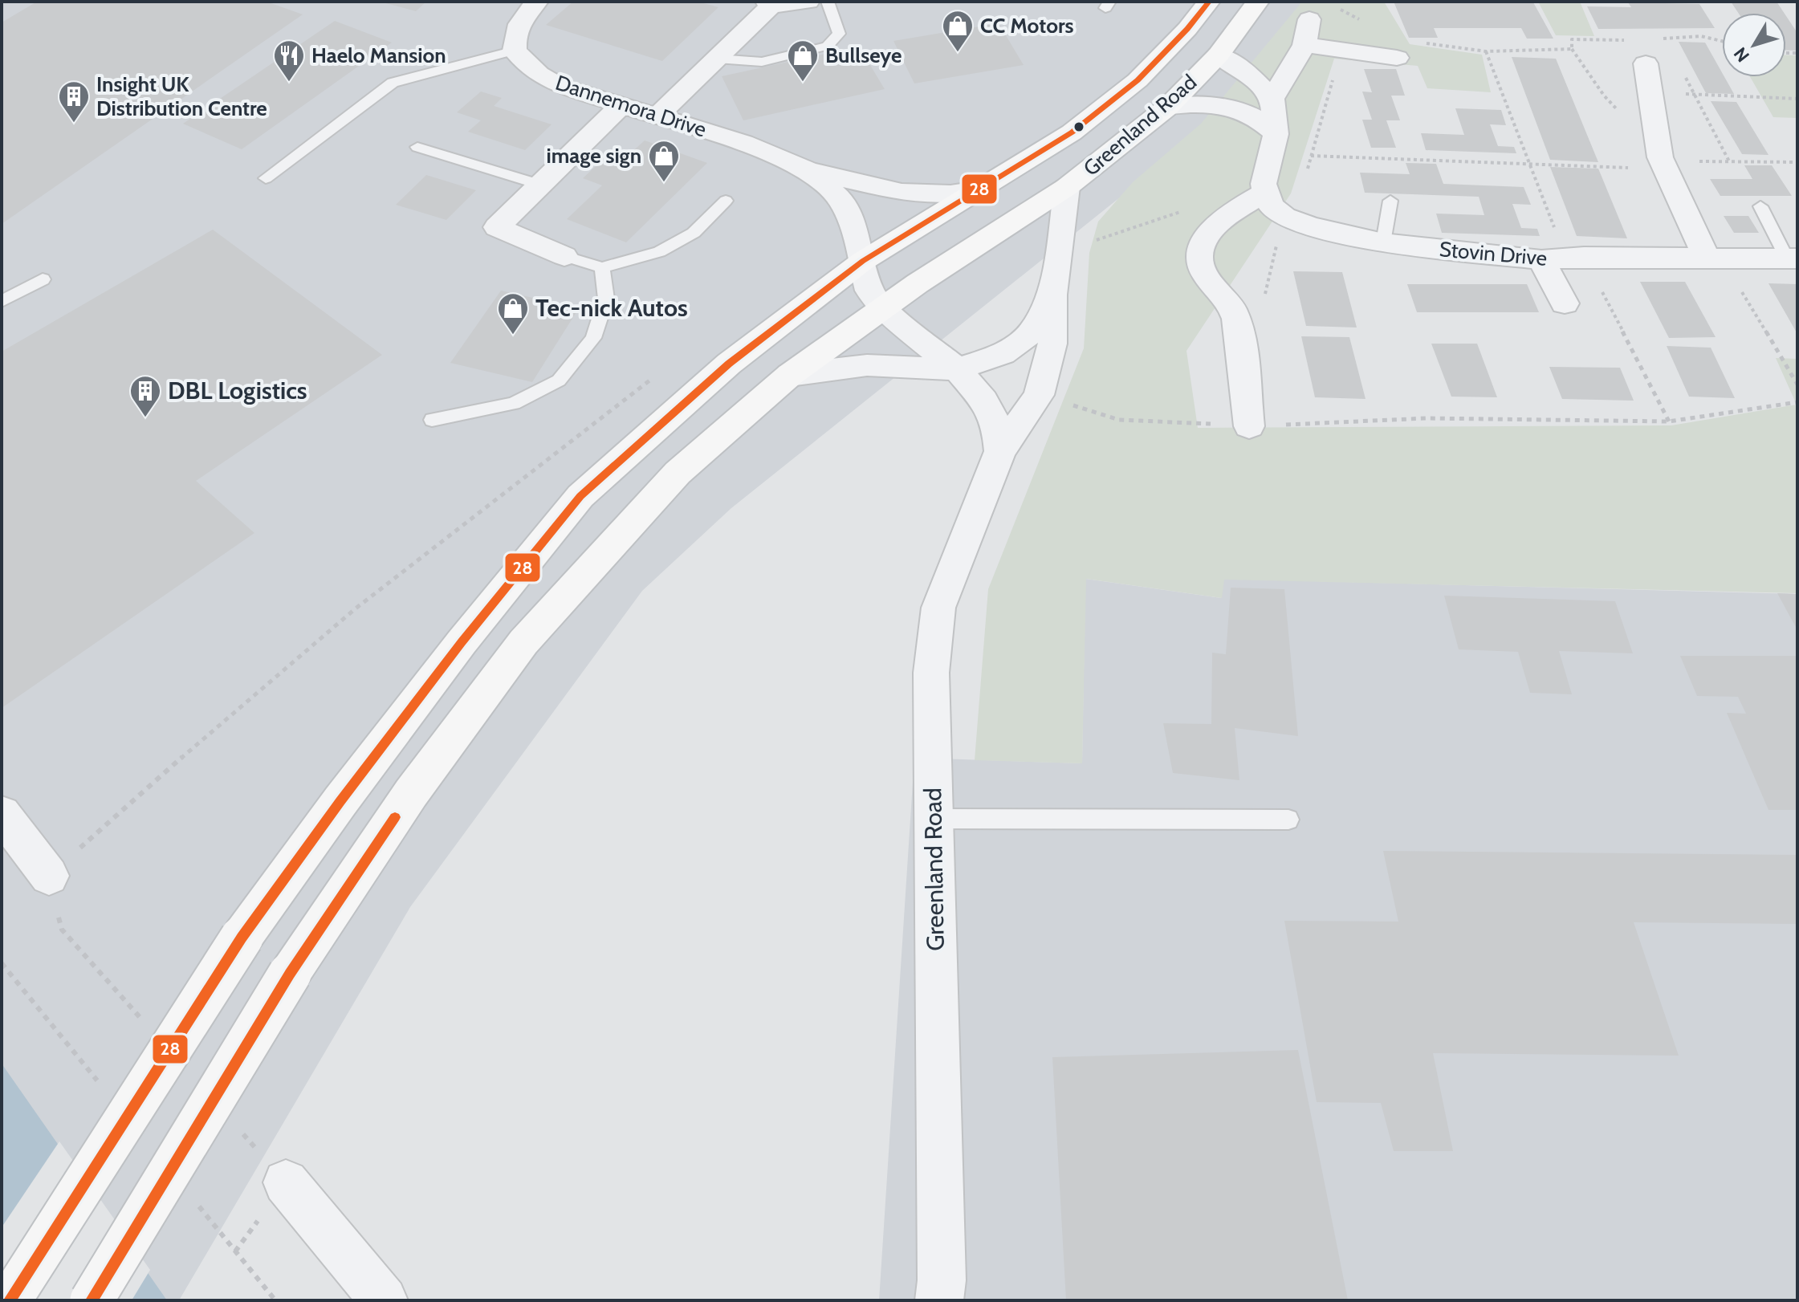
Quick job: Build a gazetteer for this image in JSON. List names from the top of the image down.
{
  "streets": {
    "main road": ["Greenland Road"],
    "street": ["Dannemora Drive", "Stovin Drive"]
  },
  "crossings": [
    ["Dannemora Drive", "Greenland Road"]
  ],
  "places": {
    "shop": [
      "CC Motors",
      "Bullseye",
      "image sign",
      "Tec-nick Autos"
    ],
    "restaurant": ["Haelo Mansion"],
    "building": ["Insight UK Distribution Centre", "DBL Logistics"]
  },
  "lines": ["transit line 28"],
  "north": "bottom left"
}
